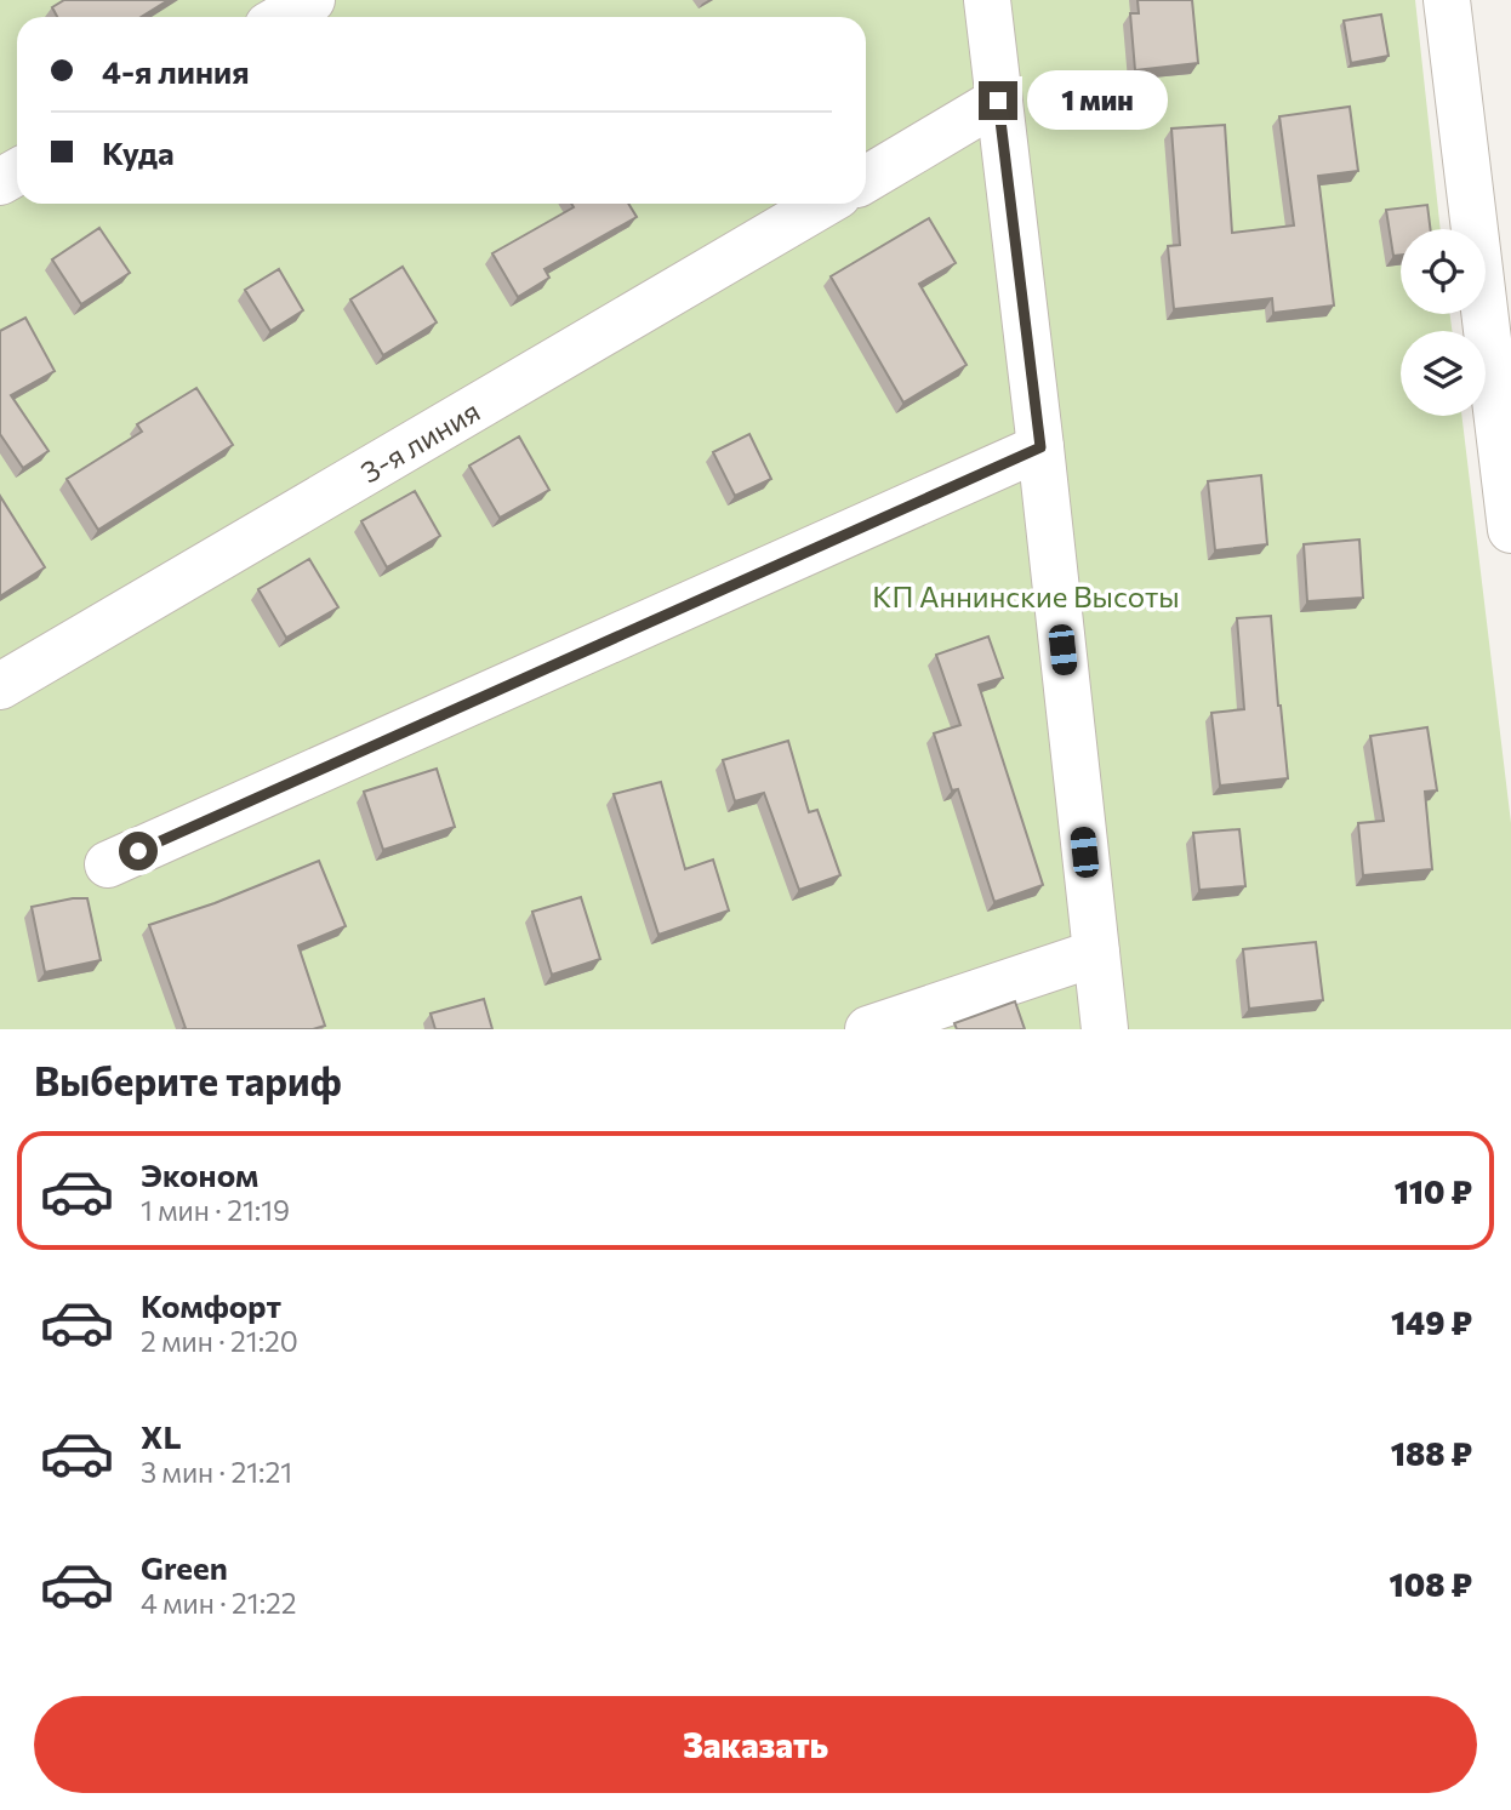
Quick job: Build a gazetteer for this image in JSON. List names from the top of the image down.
{
  "streets": {
    "street": ["3-я линия"]
  },
  "parks": ["КП Аннинские Высоты"],
  "page": {
    "banner": ["4-я линия", "Куда"],
    "bubble": "1 мин",
    "heading": "Выберите тариф",
    "list": [
      {
        "name": "Эконом",
        "note": "1 мин · 21:19",
        "value": "110 ₽"
      },
      {
        "name": "Комфорт",
        "note": "2 мин · 21:20",
        "value": "149 ₽"
      },
      {
        "name": "XL",
        "note": "3 мин · 21:21",
        "value": "188 ₽"
      },
      {
        "name": "Green",
        "note": "4 мин · 21:22",
        "value": "108 ₽"
      }
    ],
    "buttons": "Заказать"
  }
}
